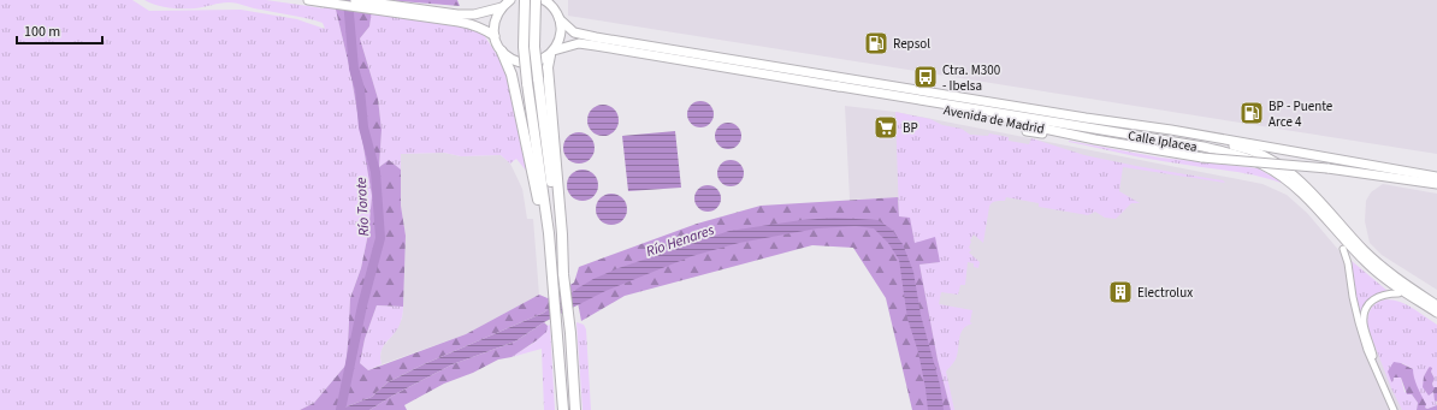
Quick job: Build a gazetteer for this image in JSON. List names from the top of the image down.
{
  "streets": {
    "main road": ["Avenida de Madrid", "Calle Iplacea"]
  },
  "crossings": [
    ["Avenida de Madrid", "Calle Iplacea"]
  ],
  "water": ["Río Torote", "Río Henares"],
  "places": {
    "fuel station": ["Repsol", "BP - Puente Arce 4"],
    "bus stop": ["Ctra. M300 - Ibelsa"],
    "supermarket": ["BP"],
    "building": ["Electrolux"]
  },
  "scale_bar": "100 m"
}
